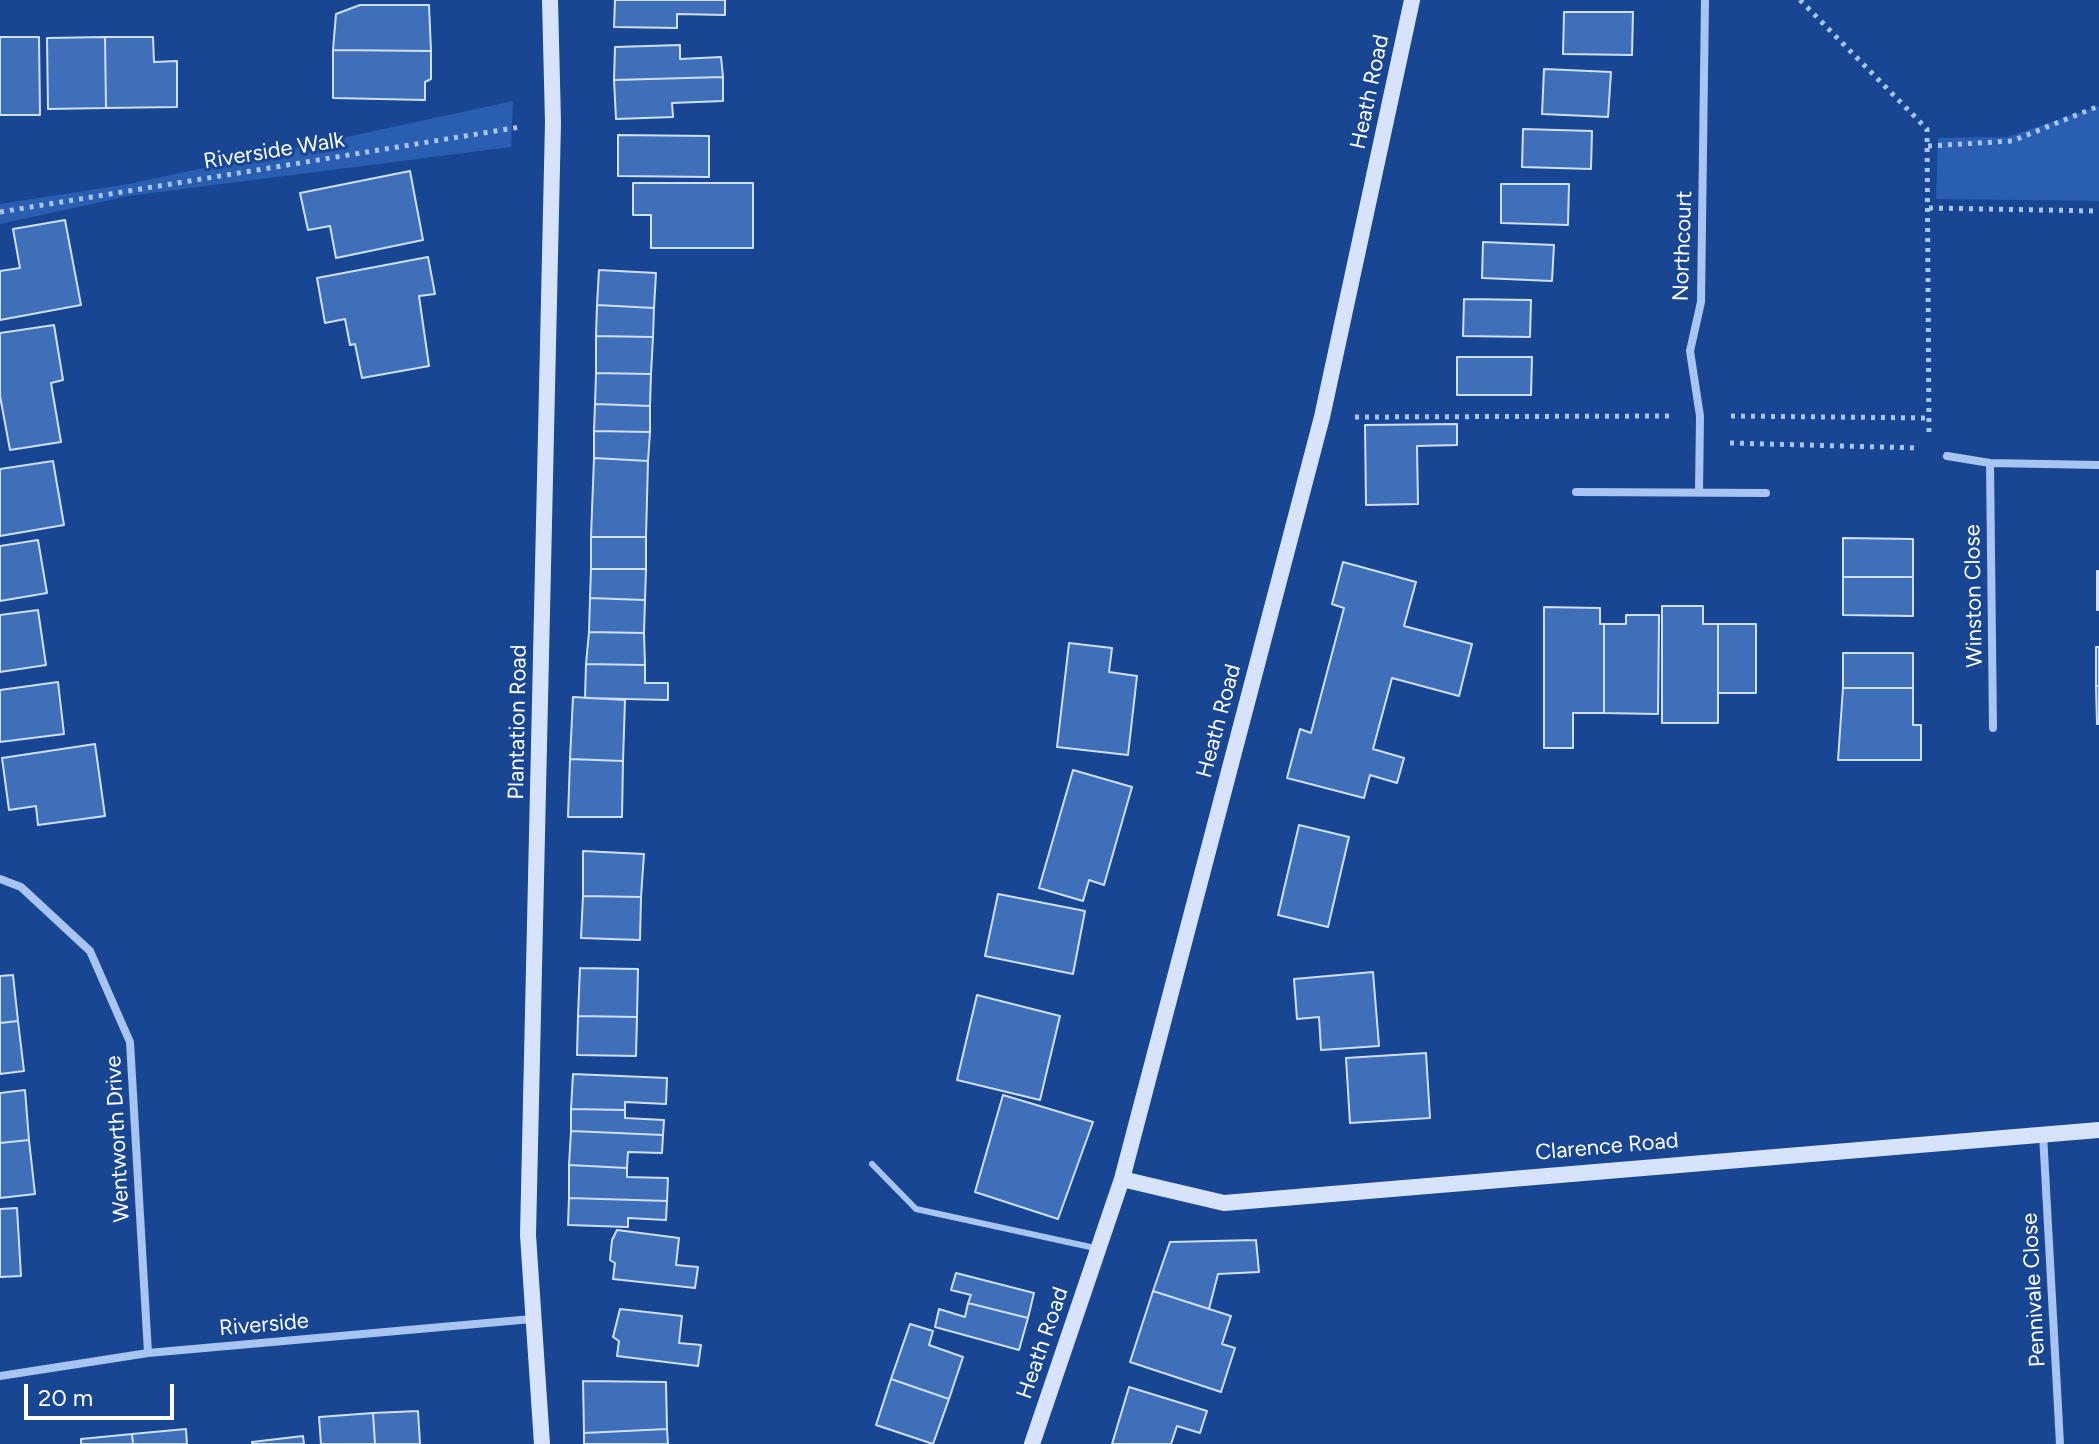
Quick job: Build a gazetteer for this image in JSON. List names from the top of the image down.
{
  "streets": {
    "street": [
      "Heath Road",
      "Northcourt",
      "Winston Close",
      "Plantation Road",
      "Wentworth Drive",
      "Clarence Road",
      "Pennivale Close",
      "Riverside"
    ],
    "path": ["Riverside Walk"]
  },
  "crossings": [
    ["Heath Road", "Clarence Road"],
    ["Riverside Walk", "Plantation Road"],
    ["Plantation Road", "Riverside"],
    ["Wentworth Drive", "Riverside"],
    ["Clarence Road", "Pennivale Close"]
  ],
  "scale_bar": "20 m"
}
